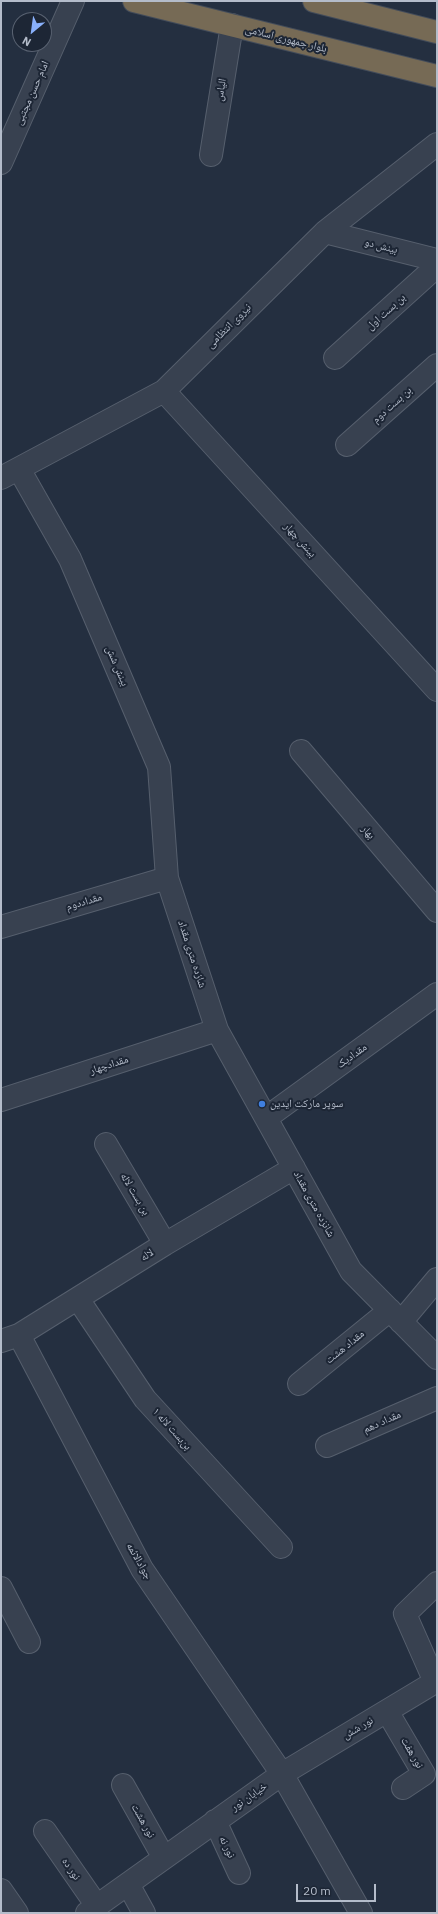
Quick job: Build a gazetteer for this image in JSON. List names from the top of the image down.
{
  "streets": {
    "highway": ["بلوار جمهوری اسلامی"],
    "street": [
      "الیاس",
      "امام حسن مجتبی",
      "بینش دو",
      "بن بست اول",
      "نیروی انتظامی",
      "بن بست دوم",
      "بینش چهار",
      "بینش شش",
      "بهار",
      "مقداددوم",
      "شازده متری مقداد",
      "مقدادیک",
      "مقدادچهار",
      "بن بست لاله",
      "شانزده متری مقداد",
      "لاله",
      "مقداد هشت",
      "مقداد دهم",
      "بن‌بست لاله ۱",
      "جوادالائمه",
      "نور شش",
      "نور هفت",
      "خیابان نور",
      "نور هشت",
      "نور نه",
      "نور ده"
    ]
  },
  "crossings": [
    ["بلوار جمهوری اسلامی", "الیاس"],
    ["بینش دو", "نیروی انتظامی"],
    ["نیروی انتظامی", "بینش چهار"],
    ["نیروی انتظامی", "بینش شش"],
    ["بینش شش", "مقداددوم"],
    ["بینش شش", "شازده متری مقداد"],
    ["مقداددوم", "شازده متری مقداد"],
    ["شازده متری مقداد", "مقدادچهار"],
    ["شازده متری مقداد", "شانزده متری مقداد"],
    ["مقدادیک", "شانزده متری مقداد"],
    ["مقدادچهار", "شانزده متری مقداد"],
    ["بن بست لاله", "لاله"],
    ["شانزده متری مقداد", "لاله"],
    ["شانزده متری مقداد", "مقداد هشت"],
    ["لاله", "بن‌بست لاله ۱"],
    ["لاله", "جوادالائمه"],
    ["جوادالائمه", "نور شش"],
    ["جوادالائمه", "خیابان نور"],
    ["نور شش", "نور هفت"],
    ["نور شش", "خیابان نور"],
    ["خیابان نور", "نور هشت"],
    ["خیابان نور", "نور نه"],
    ["خیابان نور", "نور ده"]
  ],
  "places": ["سوپر مارکت ایدین"],
  "scale_bar": "20 m",
  "north": "bottom left"
}
